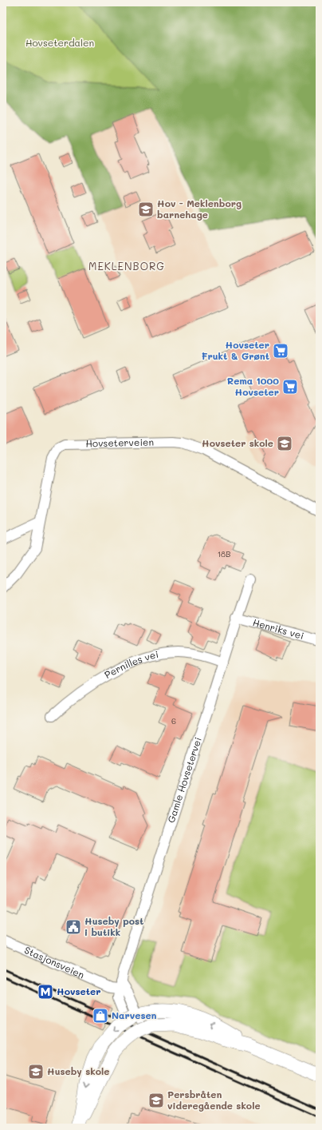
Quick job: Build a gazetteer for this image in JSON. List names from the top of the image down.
{
  "streets": {
    "street": [
      "Hovseterveien",
      "Henriks vei",
      "Pernilles vei",
      "Gamle Hovsetervei",
      "Stasjonsveien"
    ]
  },
  "crossings": [
    ["Henriks vei", "Gamle Hovsetervei"],
    ["Pernilles vei", "Gamle Hovsetervei"],
    ["Gamle Hovsetervei", "Stasjonsveien"]
  ],
  "districts": ["MEKLENBORG"],
  "parks": ["Hovseterdalen"],
  "places": {
    "school or university": [
      "Hov - Meklenborg barnehage",
      "Hovseter skole",
      "Huseby skole",
      "Persbråten videregående skole"
    ],
    "supermarket": ["Hovseter Frukt & Grønt", "Rema 1000 Hovseter"],
    "public building": ["Huseby post i butikk"],
    "metro station": ["Hovseter"],
    "shop": ["Narvesen"]
  },
  "house_numbers": ["18B", "6"]
}
